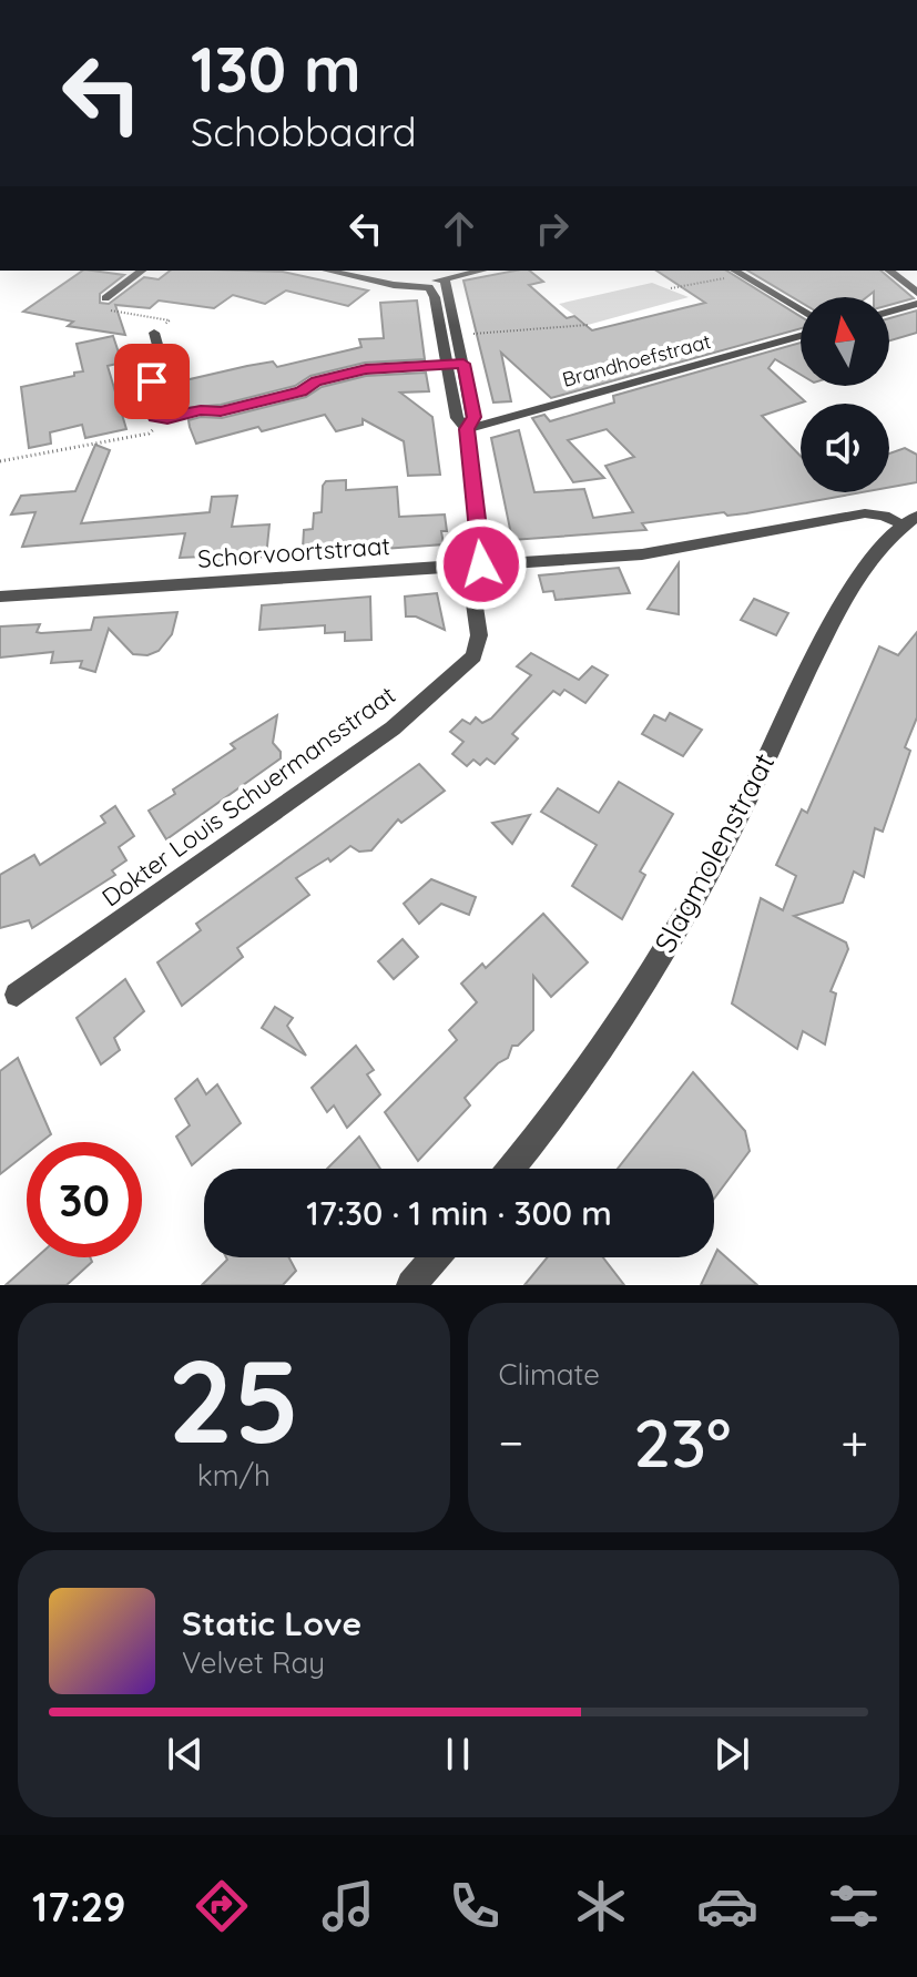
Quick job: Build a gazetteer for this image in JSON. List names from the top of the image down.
{
  "streets": {
    "street": [
      "Brandhoefstraat",
      "Schorvoortstraat",
      "Dokter Louis Schuermansstraat",
      "Slagmolenstraat"
    ]
  },
  "crossings": [
    ["Brandhoefstraat", "Dokter Louis Schuermansstraat"],
    ["Schorvoortstraat", "Dokter Louis Schuermansstraat"],
    ["Schorvoortstraat", "Slagmolenstraat"]
  ],
  "north": "top",
  "page": {
    "turn": ["130 m", "Schobbaard"],
    "limit": "30",
    "trip": "17:30 · 1 min · 300 m",
    "tile": [
      ["25", "km/h"],
      "Climate"
    ],
    "heat": ["−", "23°", "+"],
    "song": ["Static Love", "Velvet Ray"],
    "tabs": "17:29"
  }
}
